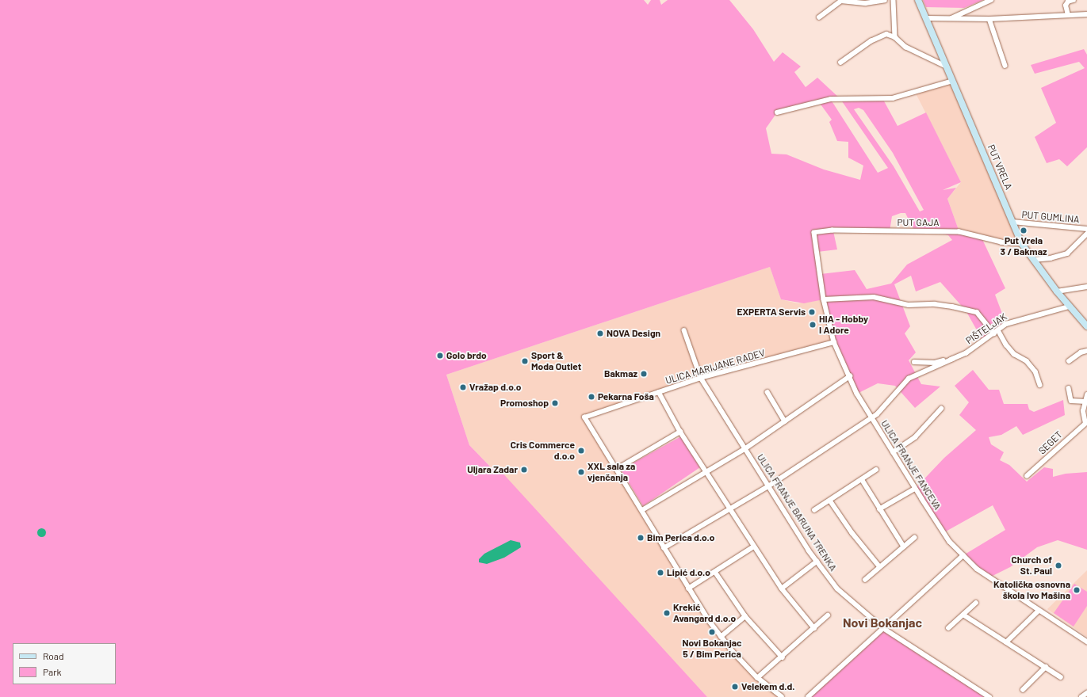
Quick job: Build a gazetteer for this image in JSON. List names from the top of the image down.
{
  "streets": {
    "main road": ["PUT VRELA"],
    "street": [
      "PUT GUMLINA",
      "PUT GAJA",
      "PIŠTELJAK",
      "ULICA MARIJANE RADEV",
      "SEGET",
      "ULICA FRANJE FANCEVA",
      "ULICA FRANJE BARUNA TRENKA"
    ]
  },
  "crossings": [
    ["PUT VRELA", "PUT GUMLINA"],
    ["PUT VRELA", "PUT GAJA"],
    ["PUT VRELA", "PIŠTELJAK"],
    ["PUT GAJA", "ULICA FRANJE FANCEVA"],
    ["ULICA MARIJANE RADEV", "ULICA FRANJE FANCEVA"],
    ["ULICA MARIJANE RADEV", "ULICA FRANJE BARUNA TRENKA"]
  ],
  "districts": ["Novi Bokanjac"],
  "places": [
    "Put Vrela 3 / Bakmaz",
    "EXPERTA Servis",
    "HIA - Hobby I Adore",
    "NOVA Design",
    "Golo brdo",
    "Sport & Moda Outlet",
    "Bakmaz",
    "Vražap d.o.o",
    "Pekarna Foša",
    "Promoshop",
    "Cris Commerce d.o.o",
    "Uljara Zadar",
    "XXL sala za vjenčanja",
    "Bim Perica d.o.o",
    "Church of St. Paul",
    "Lipić d.o.o",
    "Katolička osnovna škola Ivo Mašina",
    "Krekić Avangard d.o.o",
    "Novi Bokanjac 5 / Bim Perica",
    "Velekem d.d."
  ],
  "legend": ["Road", "Park"]
}
